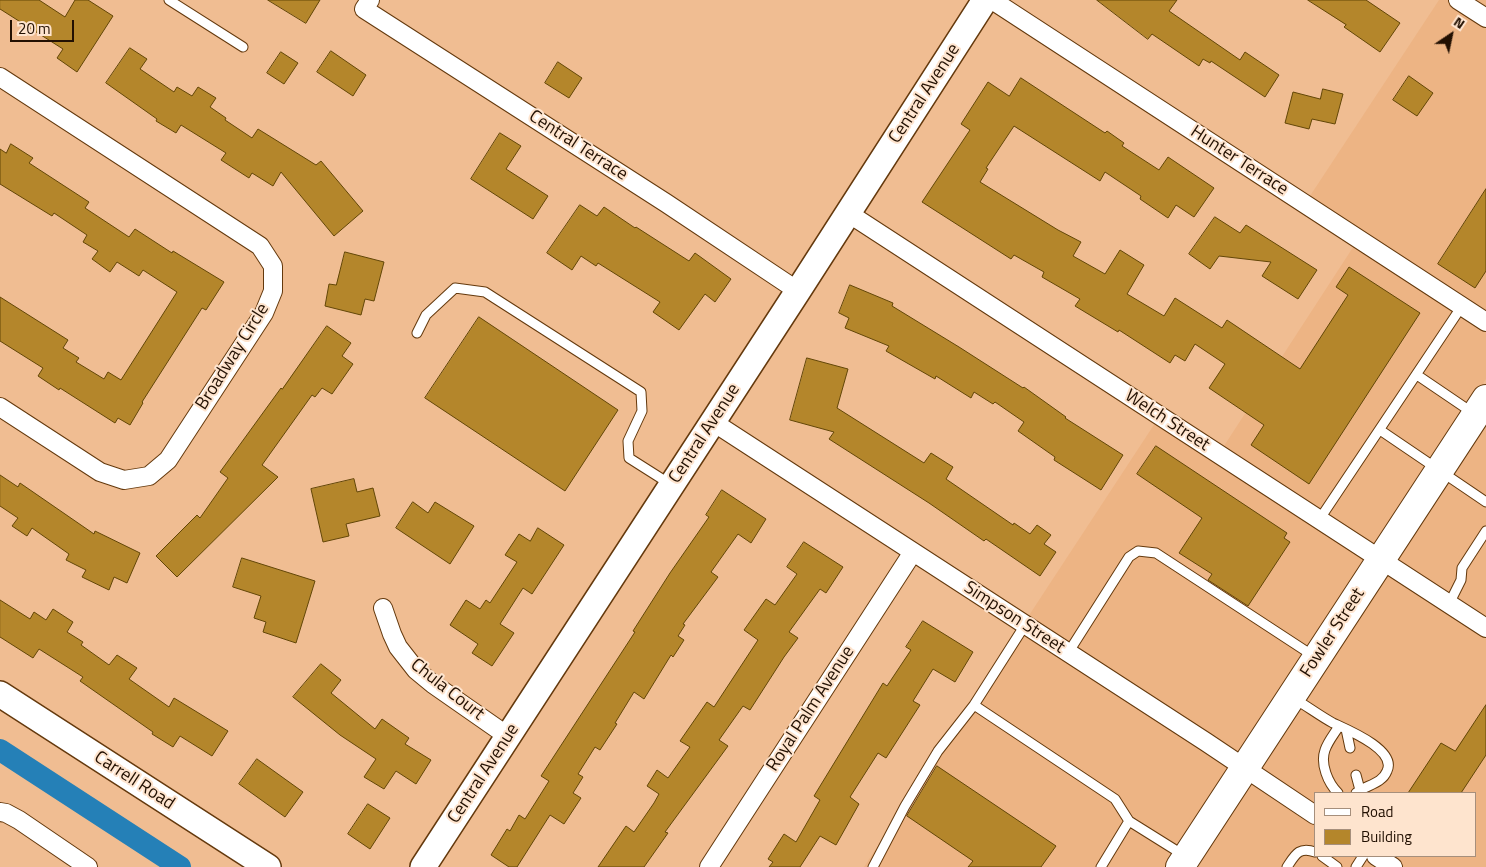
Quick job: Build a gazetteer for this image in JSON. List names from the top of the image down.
{
  "streets": {
    "main road": ["Fowler Street"],
    "street": [
      "Central Avenue",
      "Central Terrace",
      "Hunter Terrace",
      "Broadway Circle",
      "Welch Street",
      "Simpson Street",
      "Chula Court",
      "Royal Palm Avenue",
      "Carrell Road"
    ]
  },
  "crossings": [
    ["Central Avenue", "Central Terrace"],
    ["Central Avenue", "Welch Street"],
    ["Central Avenue", "Simpson Street"],
    ["Central Avenue", "Chula Court"],
    ["Welch Street", "Fowler Street"],
    ["Simpson Street", "Fowler Street"],
    ["Simpson Street", "Royal Palm Avenue"]
  ],
  "legend": ["Road", "Building"],
  "scale_bar": "20 m",
  "north": "top right"
}
